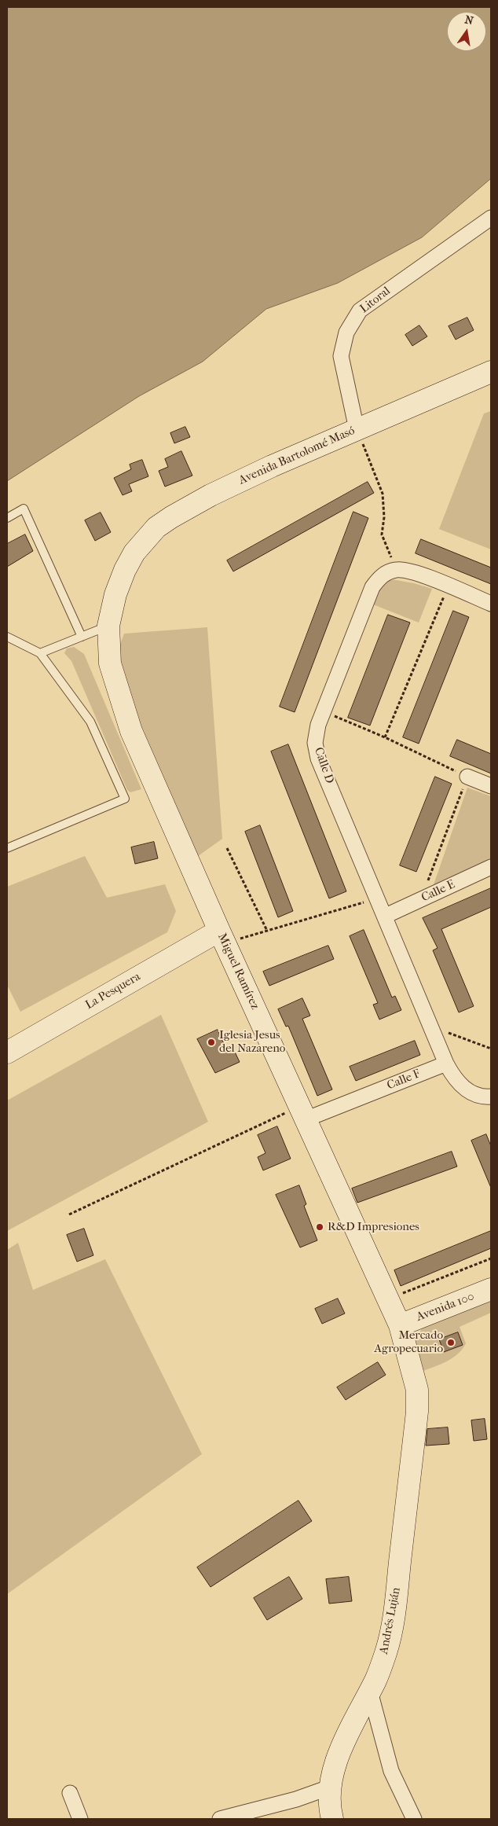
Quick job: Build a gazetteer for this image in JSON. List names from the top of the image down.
{
  "streets": {
    "main road": [
      "Avenida Bartolomé Masó",
      "Miguel Ramírez",
      "La Pesquera",
      "Avenida 100",
      "Andrés Luján"
    ],
    "street": [
      "Litoral",
      "Calle D",
      "Calle E",
      "Calle F"
    ]
  },
  "crossings": [
    ["Litoral", "Avenida Bartolomé Masó"],
    ["Avenida Bartolomé Masó", "Miguel Ramírez"],
    ["Calle D", "Calle E"],
    ["Calle D", "Calle F"],
    ["Miguel Ramírez", "La Pesquera"],
    ["Miguel Ramírez", "Calle F"],
    ["Miguel Ramírez", "Avenida 100"],
    ["Miguel Ramírez", "Andrés Luján"]
  ],
  "places": ["Iglesia Jesus del Nazareno", "R&D Impresiones", "Mercado Agropecuario"],
  "north": "top"
}
